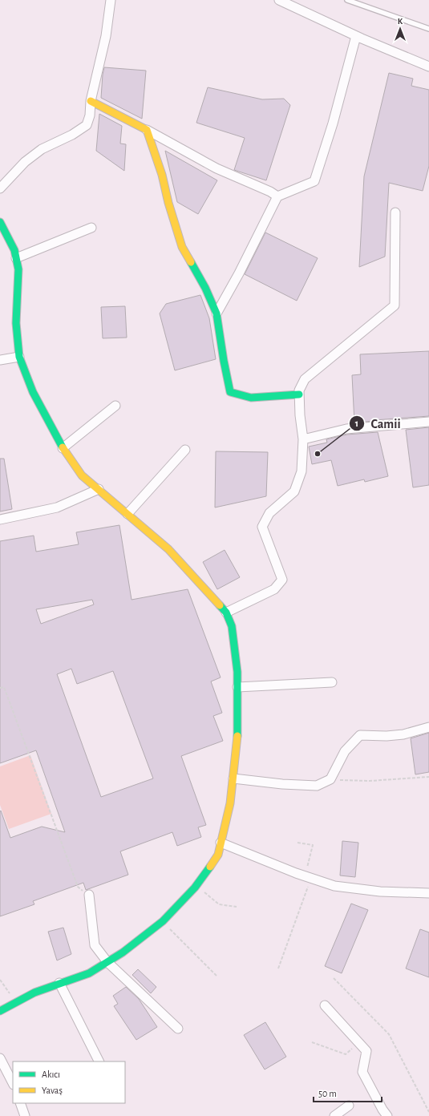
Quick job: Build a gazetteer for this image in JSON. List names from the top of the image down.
{
  "places": ["Camii"],
  "legend": ["Akıcı", "Yavaş"],
  "scale_bar": "50 m",
  "north": "top"
}
